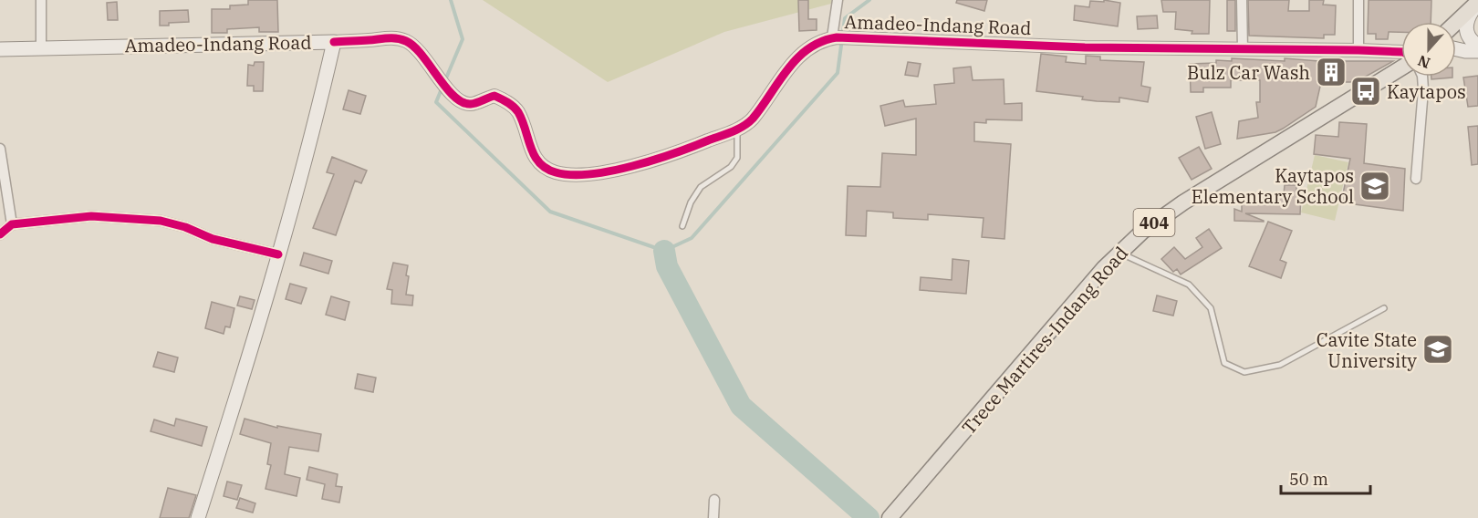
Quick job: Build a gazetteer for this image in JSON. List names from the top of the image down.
{
  "streets": {
    "main road": ["Amadeo-Indang Road", "404", "Trece Martires-Indang Road"]
  },
  "places": {
    "building": ["Bulz Car Wash"],
    "bus stop": ["Kaytapos"],
    "school or university": ["Kaytapos Elementary School", "Cavite State University"]
  },
  "scale_bar": "50 m",
  "north": "bottom"
}
